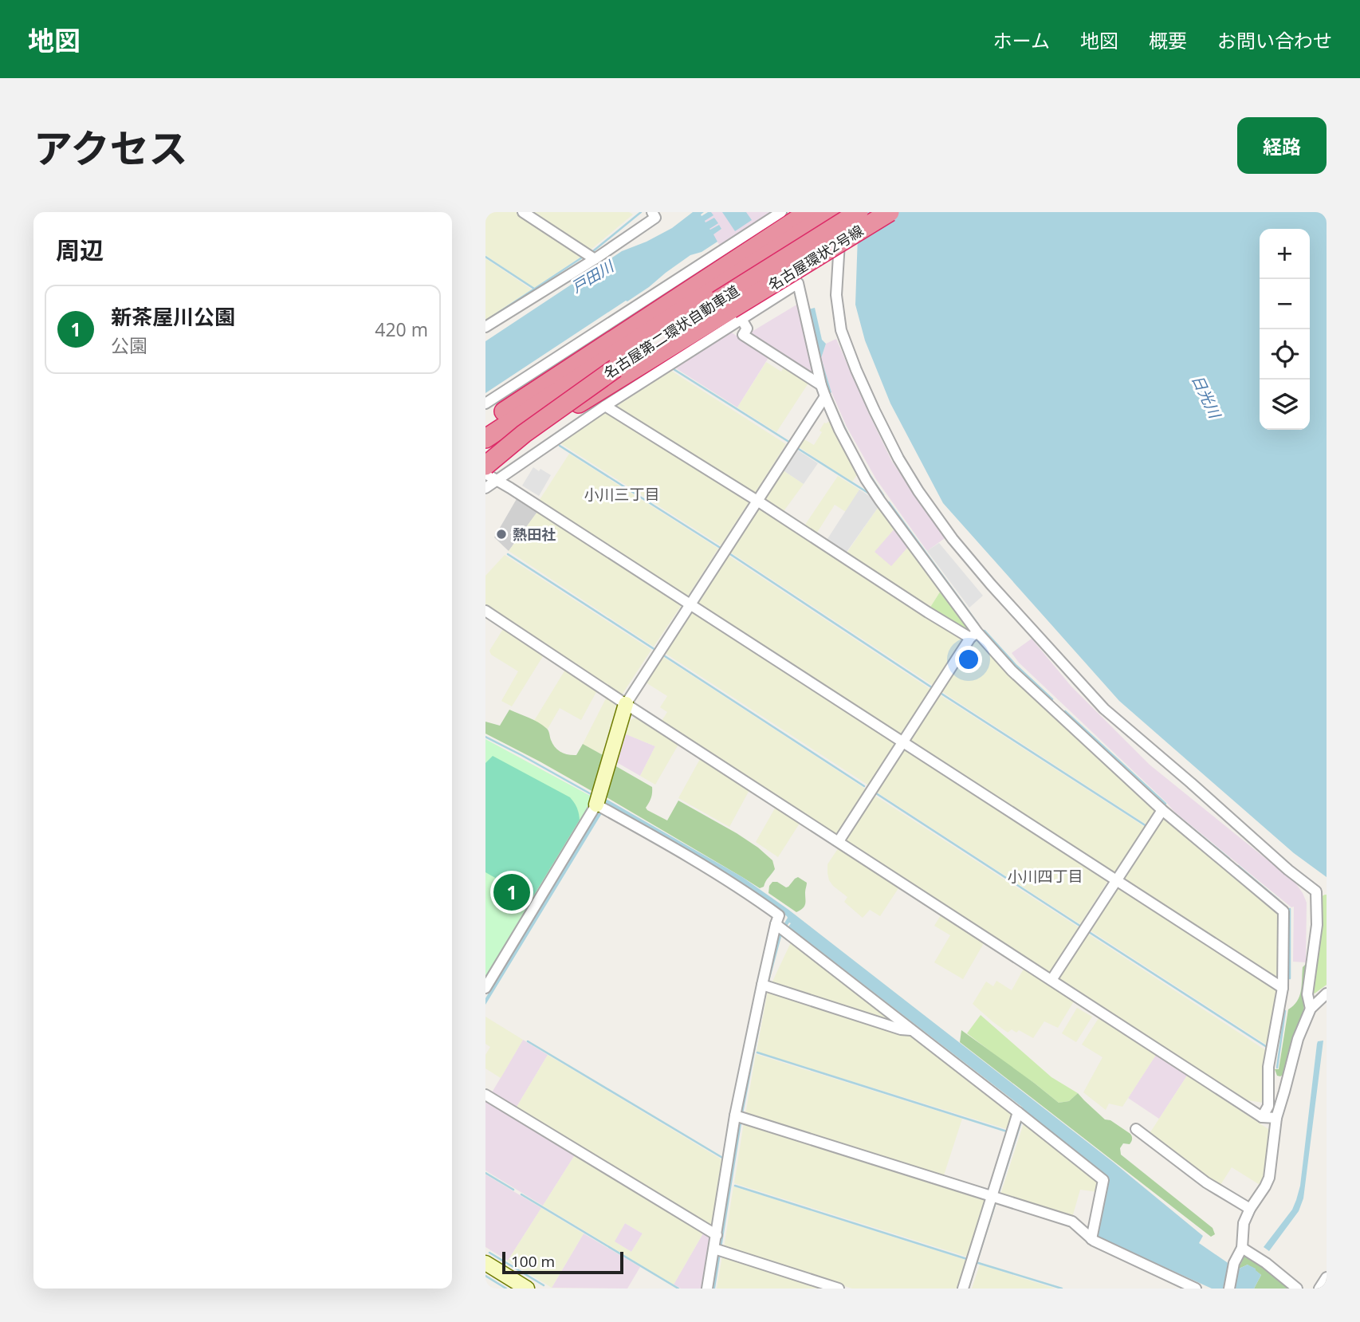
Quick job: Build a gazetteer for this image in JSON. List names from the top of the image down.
{
  "streets": {
    "highway": ["名古屋環状2号線", "名古屋第二環状自動車道"]
  },
  "districts": ["小川三丁目", "小川四丁目"],
  "water": ["戸田川", "日光川"],
  "places": ["熱田社"],
  "scale_bar": "100 m",
  "page": {
    "header": "地図",
    "nav": [
      "ホーム",
      "地図",
      "概要",
      "お問い合わせ"
    ],
    "title": "アクセス",
    "buttons": "経路",
    "heading": "周辺",
    "map_buttons": ["+", "−"],
    "list": [
      {
        "mark": "1",
        "name": "新茶屋川公園",
        "note": "公園",
        "value": "420 m"
      }
    ],
    "pins": "1",
    "scale": "100 m"
  }
}
